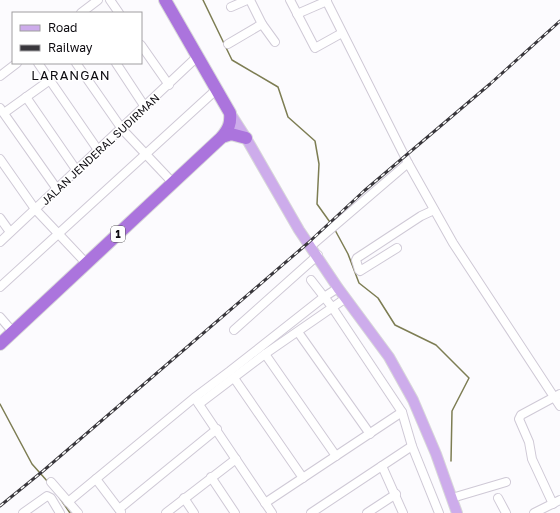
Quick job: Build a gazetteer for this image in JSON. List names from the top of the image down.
{
  "streets": {
    "highway": ["1"],
    "street": ["JALAN JENDERAL SUDIRMAN"]
  },
  "districts": ["LARANGAN"],
  "legend": ["Road", "Railway"]
}
